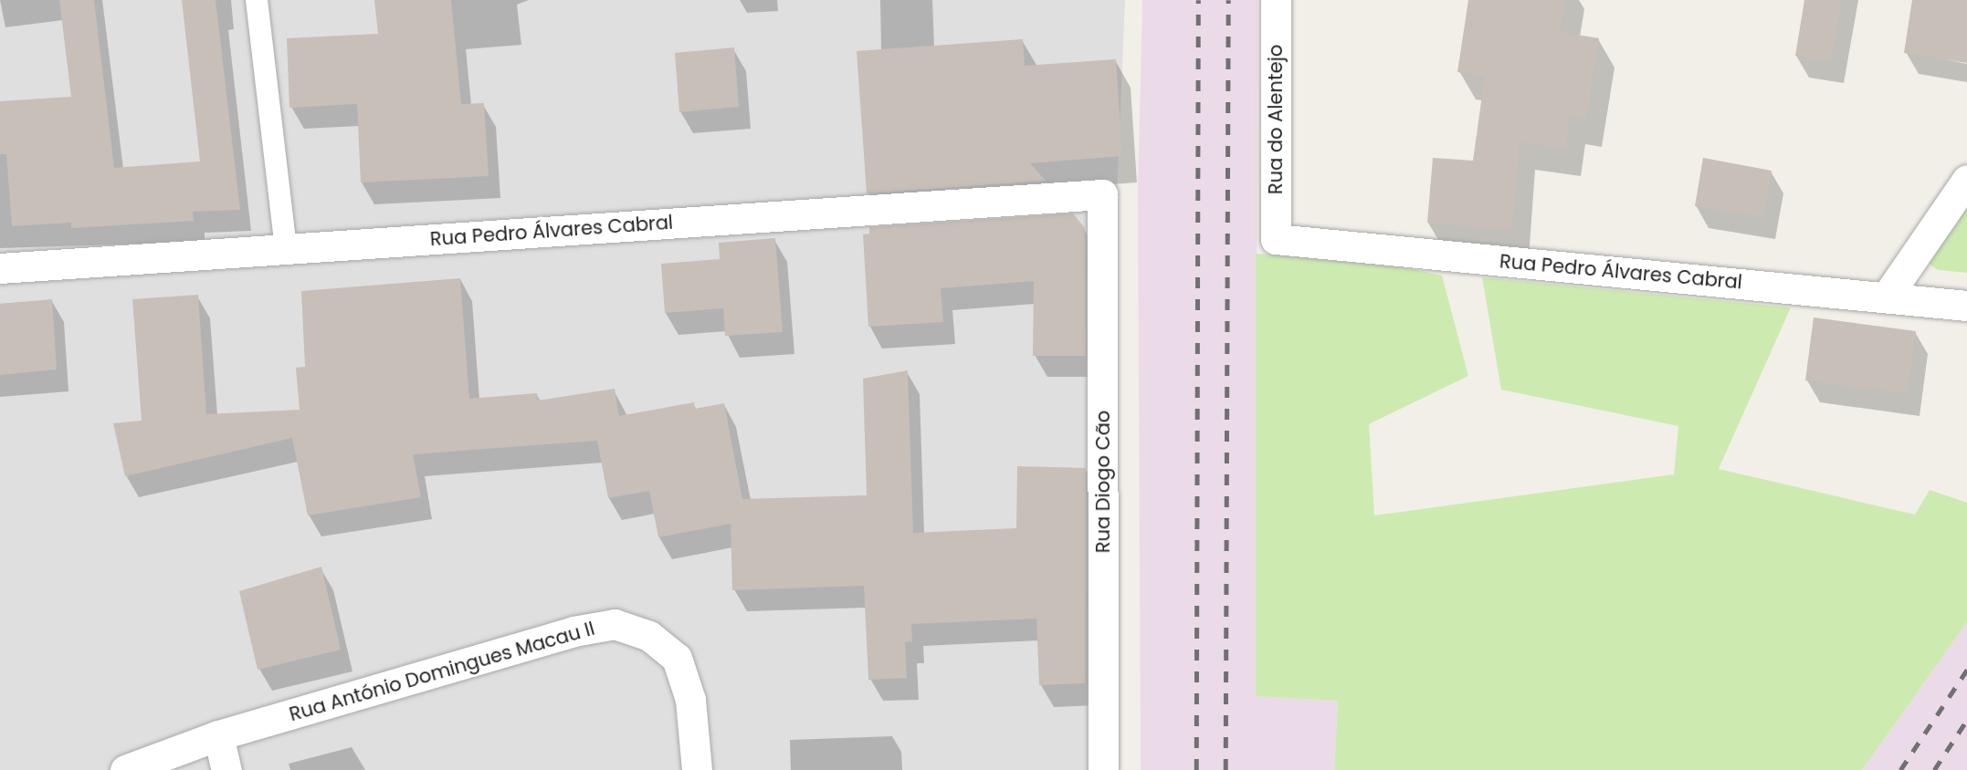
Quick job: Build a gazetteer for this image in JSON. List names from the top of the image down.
{
  "streets": {
    "street": [
      "Rua do Alentejo",
      "Rua Pedro Álvares Cabral",
      "Rua Diogo Cão",
      "Rua António Domingues Macau II"
    ]
  },
  "crossings": [
    ["Rua do Alentejo", "Rua Pedro Álvares Cabral"],
    ["Rua Pedro Álvares Cabral", "Rua Diogo Cão"]
  ]
}
